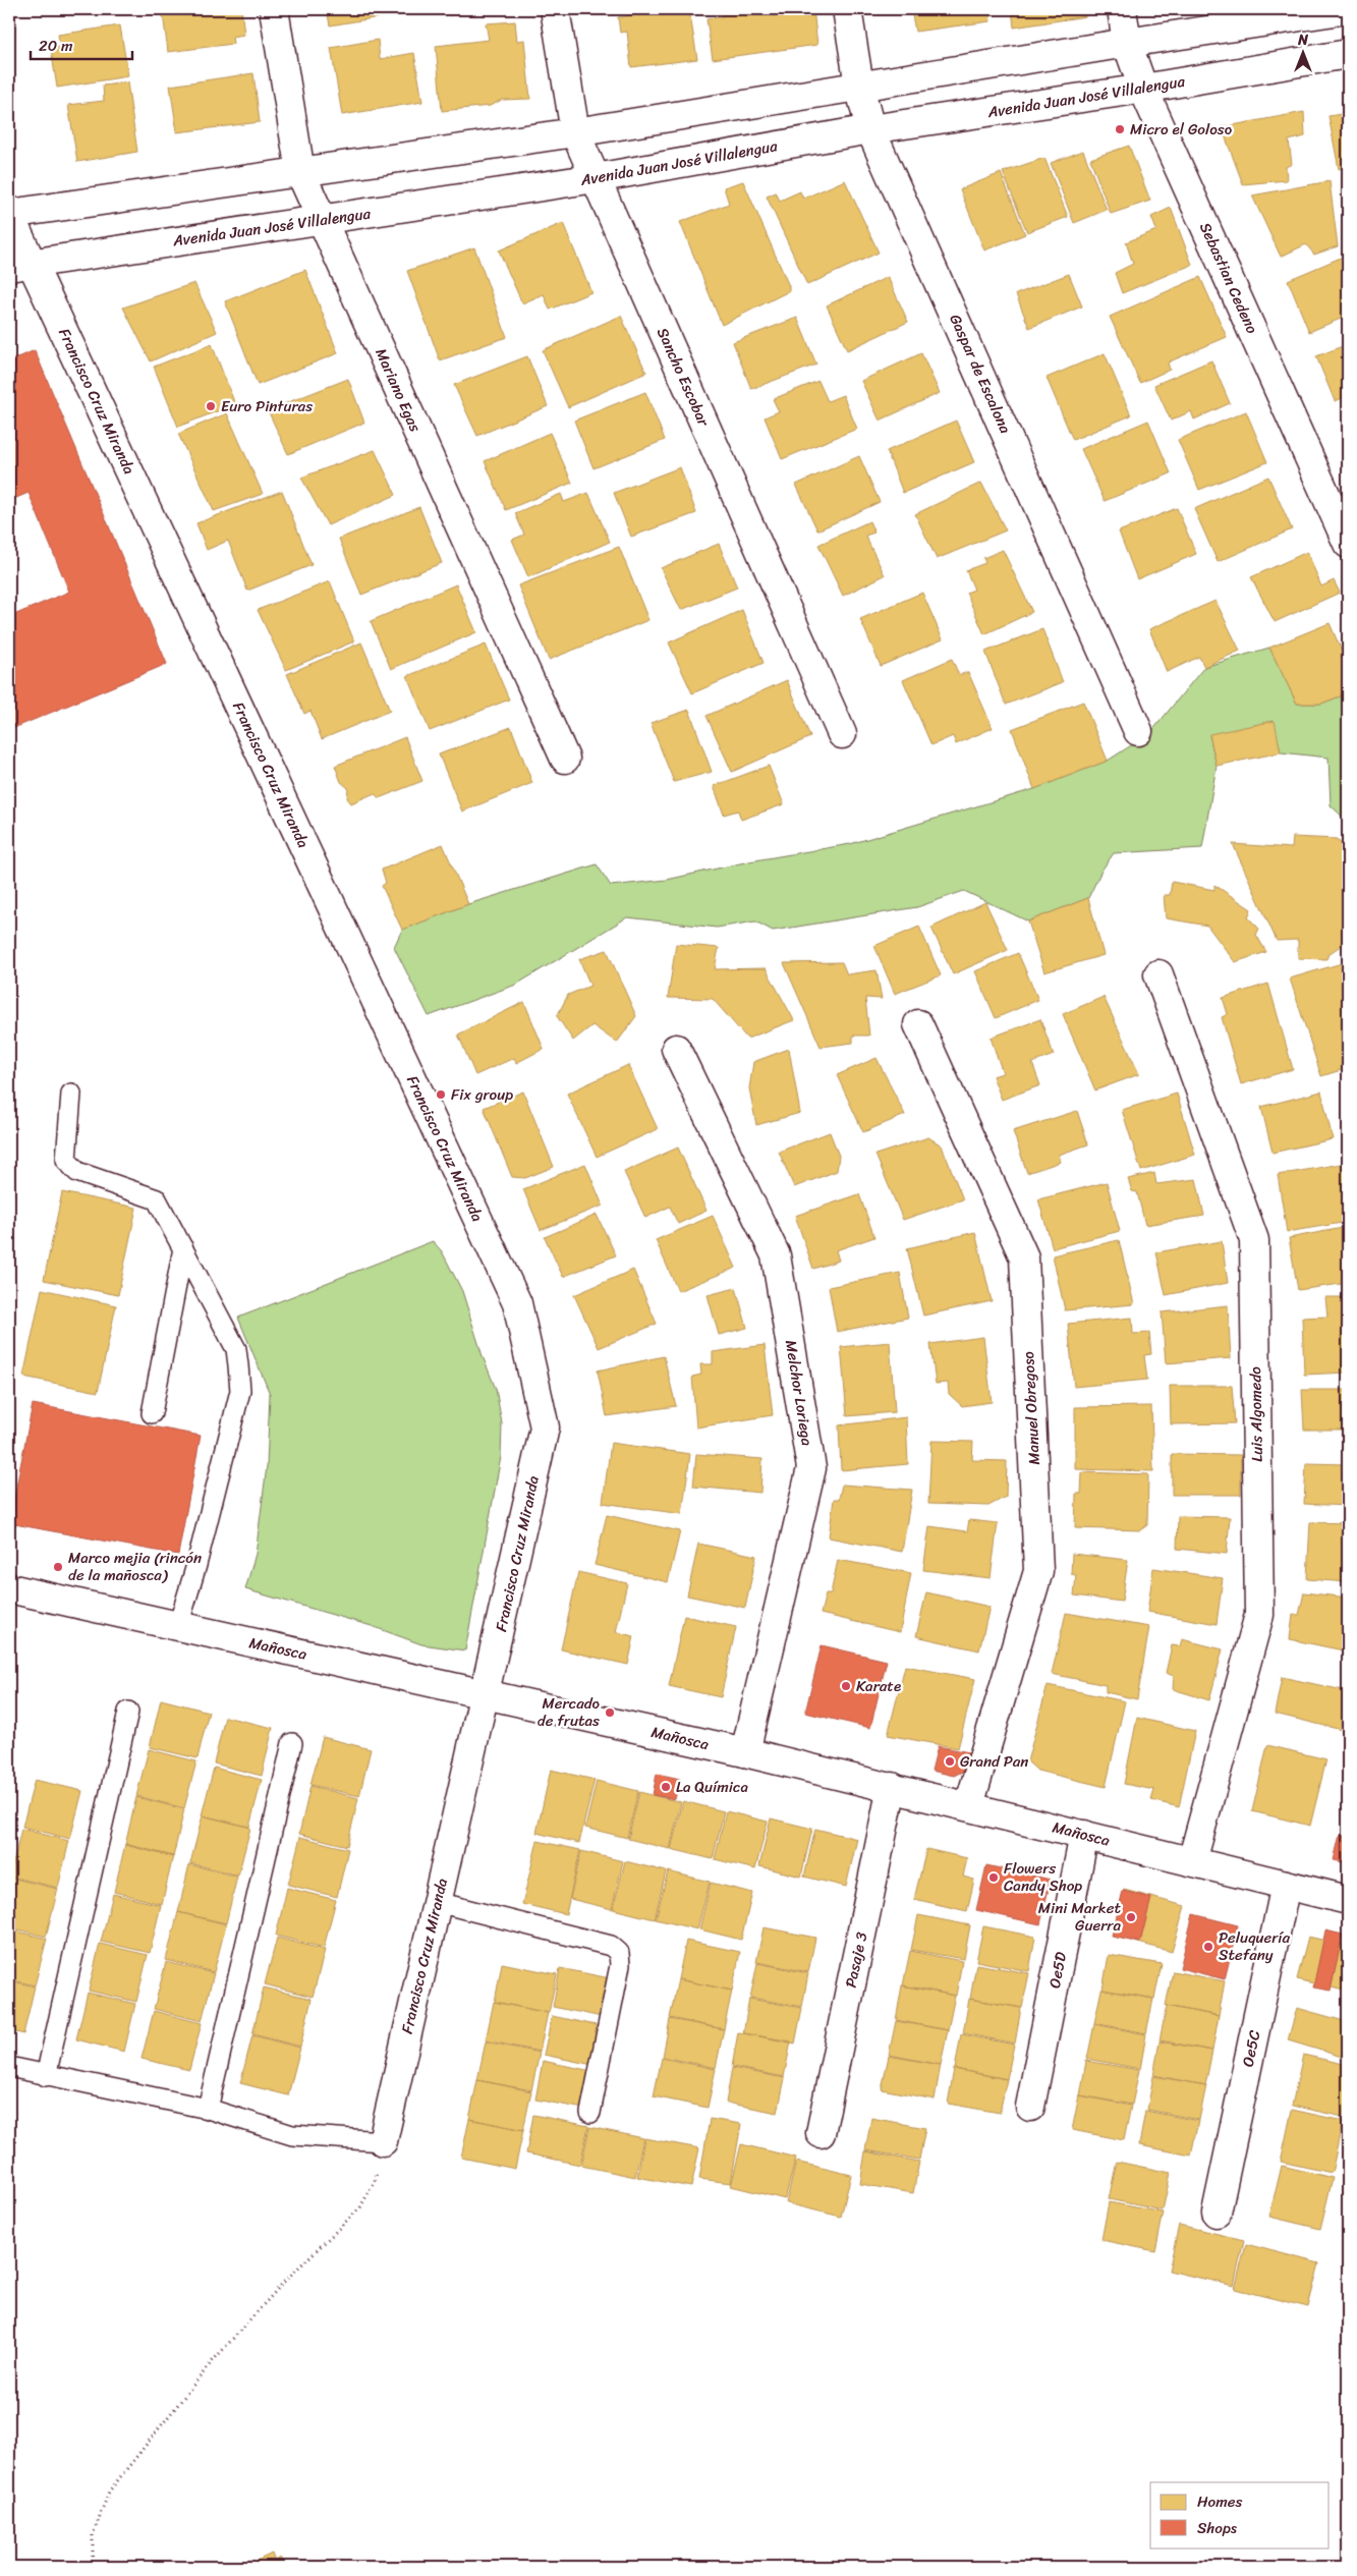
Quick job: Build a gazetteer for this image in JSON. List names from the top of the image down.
{
  "streets": {
    "street": [
      "Avenida Juan José Villalengua",
      "Sebastian Cedeno",
      "Gaspar de Escalona",
      "Sancho Escobar",
      "Mariano Egas",
      "Francisco Cruz Miranda",
      "Melchor Loriega",
      "Manuel Obregoso",
      "Luis Algomedo",
      "Mañosca",
      "Pasaje 3",
      "Oe5D",
      "Oe5C"
    ]
  },
  "crossings": [
    ["Avenida Juan José Villalengua", "Sebastian Cedeno"],
    ["Avenida Juan José Villalengua", "Gaspar de Escalona"],
    ["Avenida Juan José Villalengua", "Sancho Escobar"],
    ["Avenida Juan José Villalengua", "Mariano Egas"],
    ["Avenida Juan José Villalengua", "Francisco Cruz Miranda"],
    ["Francisco Cruz Miranda", "Mañosca"],
    ["Melchor Loriega", "Mañosca"],
    ["Manuel Obregoso", "Mañosca"],
    ["Luis Algomedo", "Mañosca"],
    ["Mañosca", "Pasaje 3"],
    ["Mañosca", "Oe5D"],
    ["Mañosca", "Oe5C"]
  ],
  "places": [
    "Micro el Goloso",
    "Euro Pinturas",
    "Fix group",
    "Marco mejia (rincón de la mañosca)",
    "Karate",
    "Mercado de frutas",
    "Grand Pan",
    "La Química",
    "Flowers Candy Shop",
    "Mini Market Guerra",
    "Peluquería Stefany"
  ],
  "legend": ["Homes", "Shops"],
  "scale_bar": "20 m",
  "north": "top"
}
